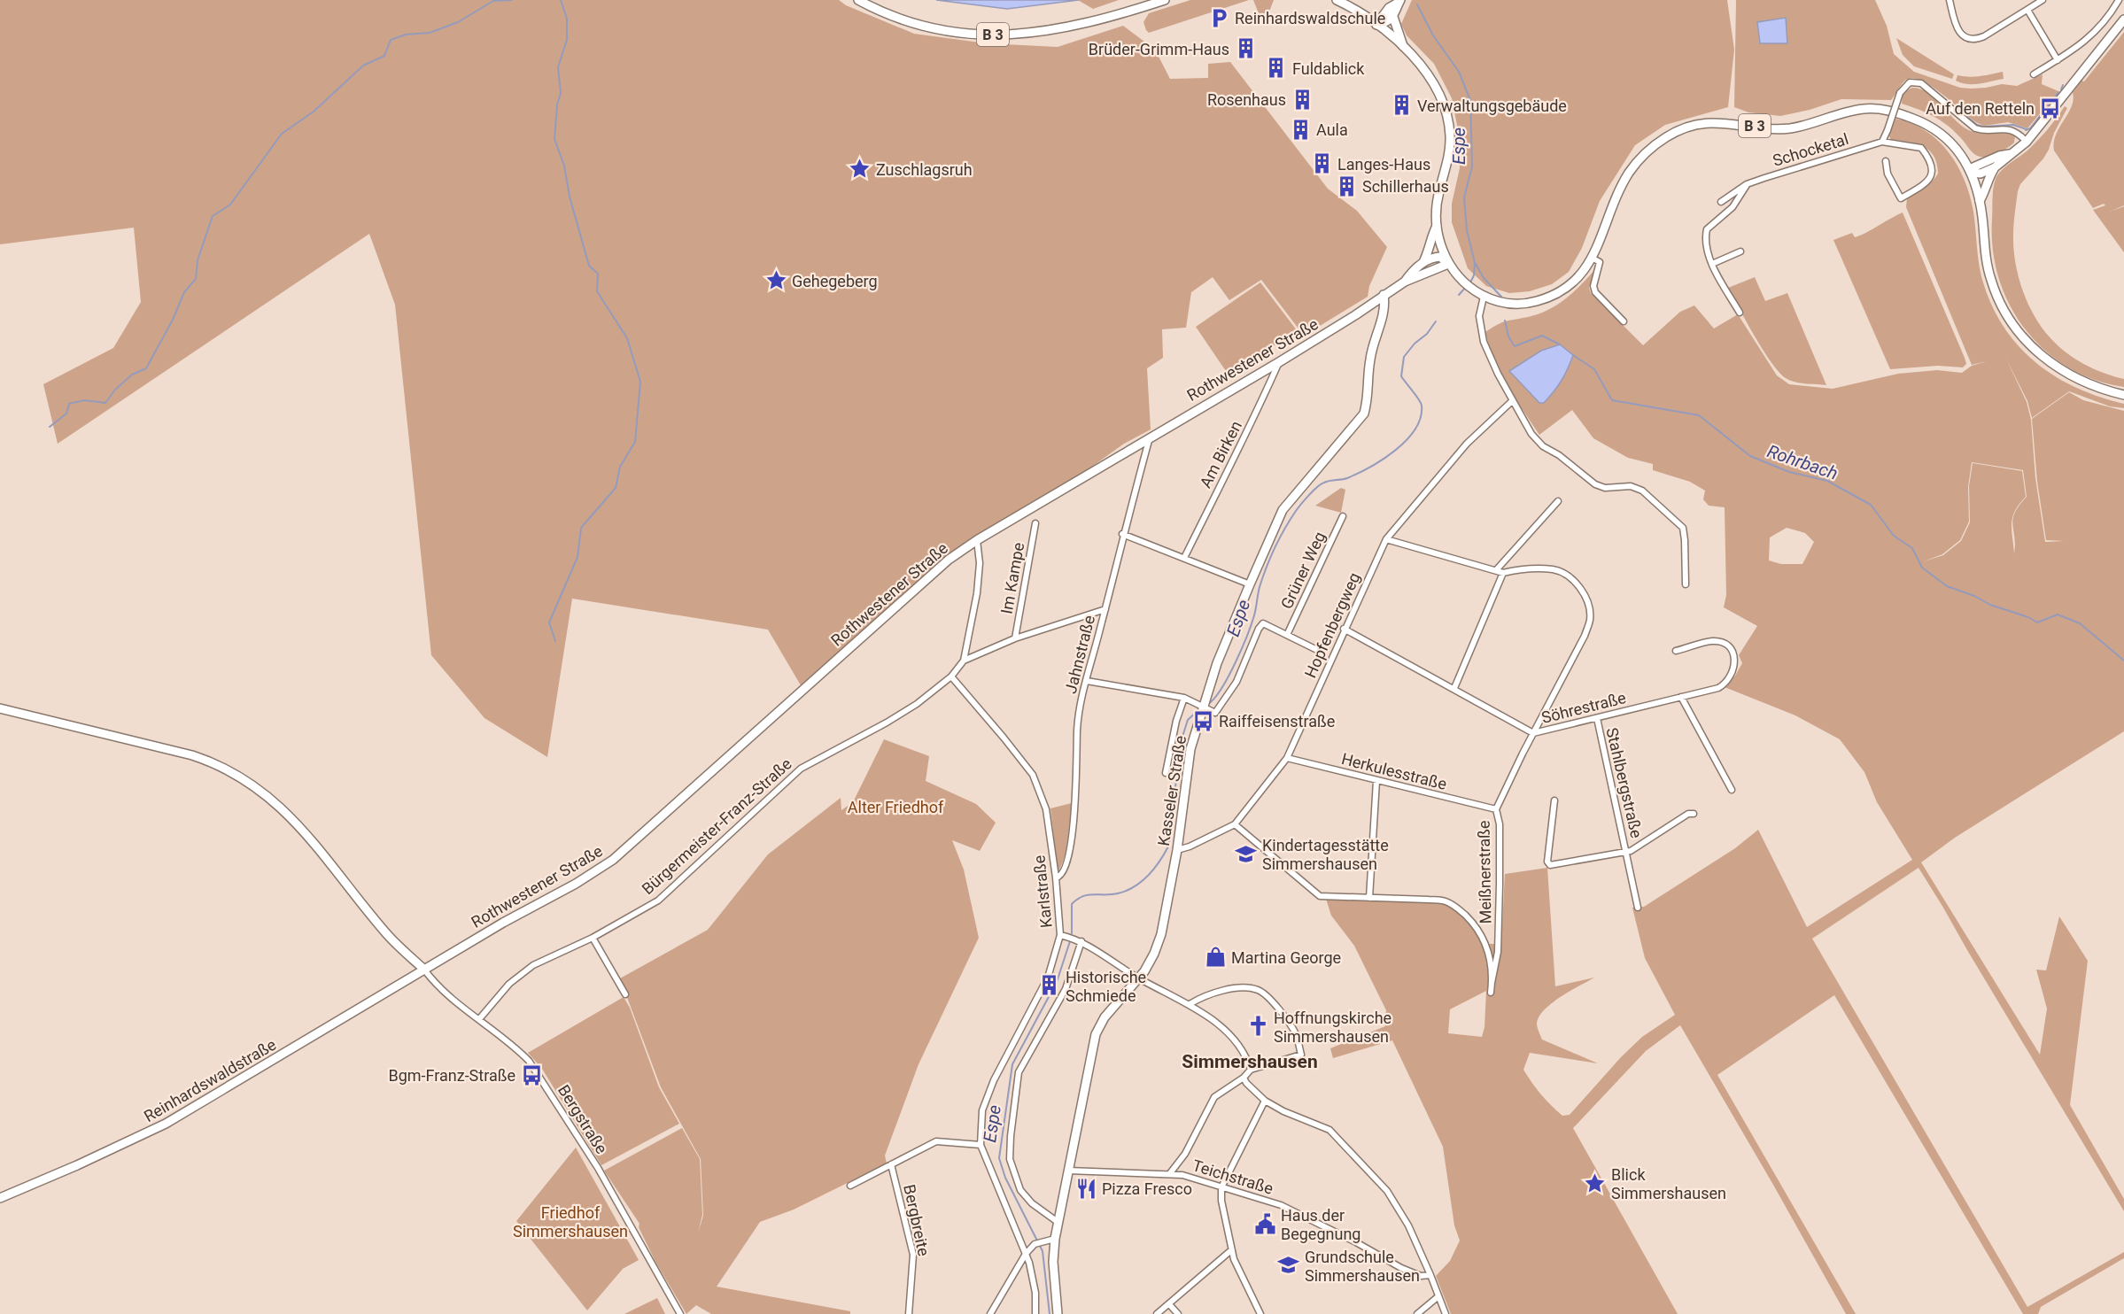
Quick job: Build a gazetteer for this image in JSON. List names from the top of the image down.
{
  "streets": {
    "main road": [
      "B 3",
      "Rothwestener Straße",
      "Kasseler Straße",
      "Reinhardswaldstraße"
    ],
    "street": [
      "Schocketal",
      "Am Birken",
      "Grüner Weg",
      "Im Kampe",
      "Hopfenbergweg",
      "Jahnstraße",
      "Söhrestraße",
      "Herkulesstraße",
      "Stahlbergstraße",
      "Bürgermeister-Franz-Straße",
      "Meißnerstraße",
      "Karlstraße",
      "Bergstraße",
      "Teichstraße",
      "Bergbreite"
    ]
  },
  "crossings": [
    ["B 3", "Rothwestener Straße"],
    ["Rothwestener Straße", "Am Birken"],
    ["Rothwestener Straße", "Jahnstraße"],
    ["Rothwestener Straße", "Kasseler Straße"],
    ["Rothwestener Straße", "Reinhardswaldstraße"],
    ["Rothwestener Straße", "Bergstraße"],
    ["Grüner Weg", "Kasseler Straße"],
    ["Im Kampe", "Jahnstraße"],
    ["Hopfenbergweg", "Söhrestraße"],
    ["Hopfenbergweg", "Herkulesstraße"],
    ["Hopfenbergweg", "Kasseler Straße"],
    ["Hopfenbergweg", "Meißnerstraße"],
    ["Jahnstraße", "Karlstraße"],
    ["Söhrestraße", "Stahlbergstraße"],
    ["Söhrestraße", "Meißnerstraße"],
    ["Herkulesstraße", "Meißnerstraße"],
    ["Kasseler Straße", "Teichstraße"],
    ["Bürgermeister-Franz-Straße", "Karlstraße"],
    ["Bürgermeister-Franz-Straße", "Bergstraße"],
    ["Reinhardswaldstraße", "Bergstraße"]
  ],
  "districts": ["Simmershausen"],
  "water": ["Espe", "Rohrbach"],
  "parks": ["Alter Friedhof", "Friedhof Simmershausen"],
  "places": {
    "parking": ["Reinhardswaldschule"],
    "building": [
      "Brüder-Grimm-Haus",
      "Fuldablick",
      "Rosenhaus",
      "Verwaltungsgebäude",
      "Aula",
      "Langes-Haus",
      "Schillerhaus",
      "Historische Schmiede"
    ],
    "bus stop": ["Auf den Retteln", "Raiffeisenstraße", "Bgm-Franz-Straße"],
    "place": ["Zuschlagsruh", "Gehegeberg", "Blick Simmershausen"],
    "school or university": ["Kindertagesstätte Simmershausen", "Grundschule Simmershausen"],
    "shop": ["Martina George"],
    "church": ["Hoffnungskirche Simmershausen"],
    "restaurant": ["Pizza Fresco"],
    "public building": ["Haus der Begegnung"]
  }
}
